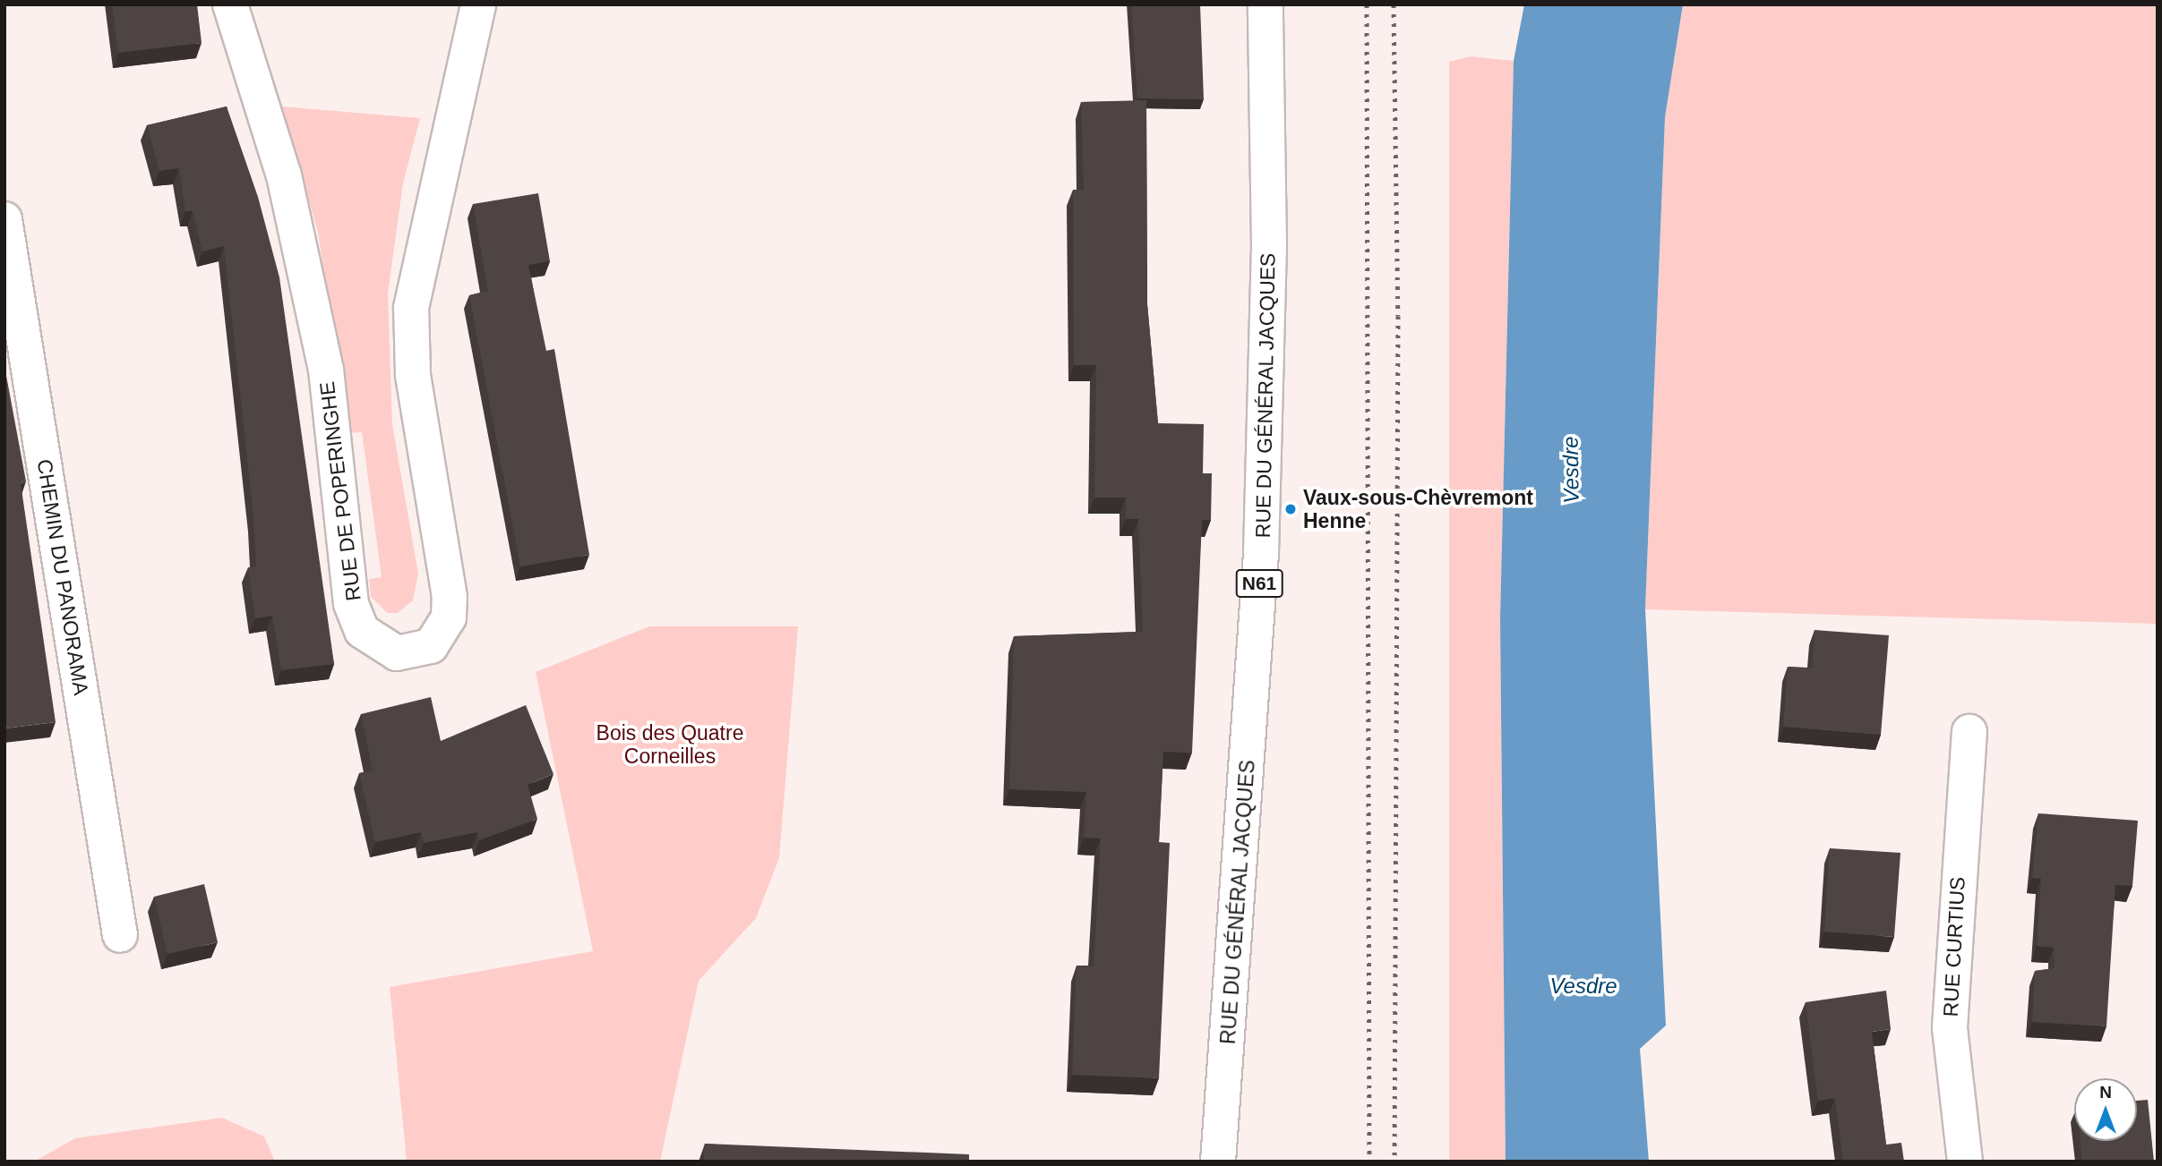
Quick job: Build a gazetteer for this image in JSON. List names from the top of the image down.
{
  "streets": {
    "street": [
      "RUE DU GÉNÉRAL JACQUES",
      "RUE DE POPERINGHE",
      "CHEMIN DU PANORAMA",
      "N61",
      "RUE CURTIUS"
    ]
  },
  "water": ["Vesdre"],
  "parks": ["Bois des Quatre Corneilles"],
  "places": ["Vaux-sous-Chèvremont Henne"],
  "north": "top"
}
